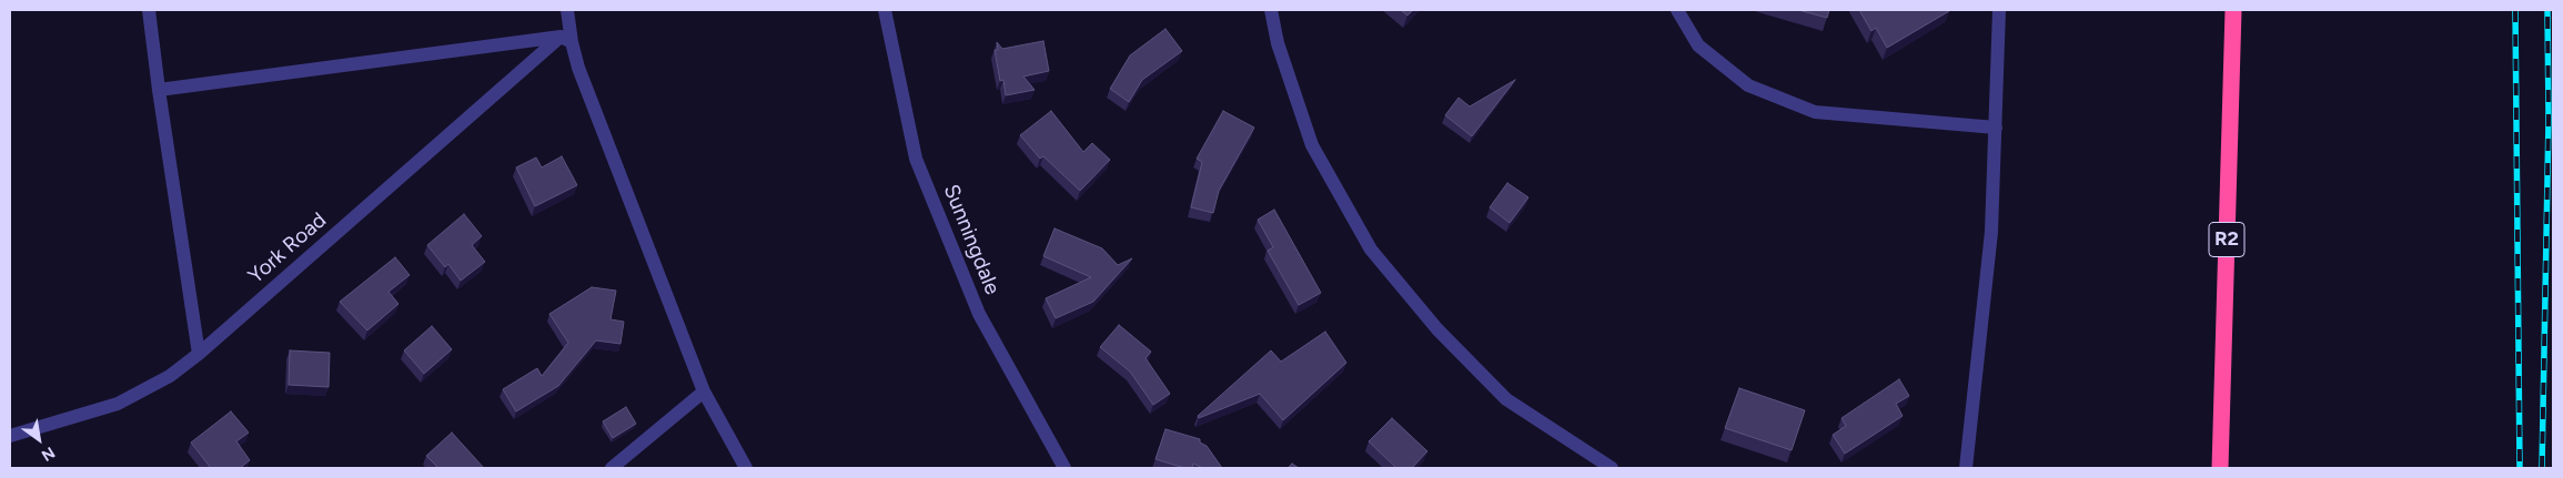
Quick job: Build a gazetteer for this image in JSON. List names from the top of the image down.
{
  "streets": {
    "highway": ["R2"],
    "street": ["Sunningdale", "York Road"]
  },
  "north": "bottom right"
}
